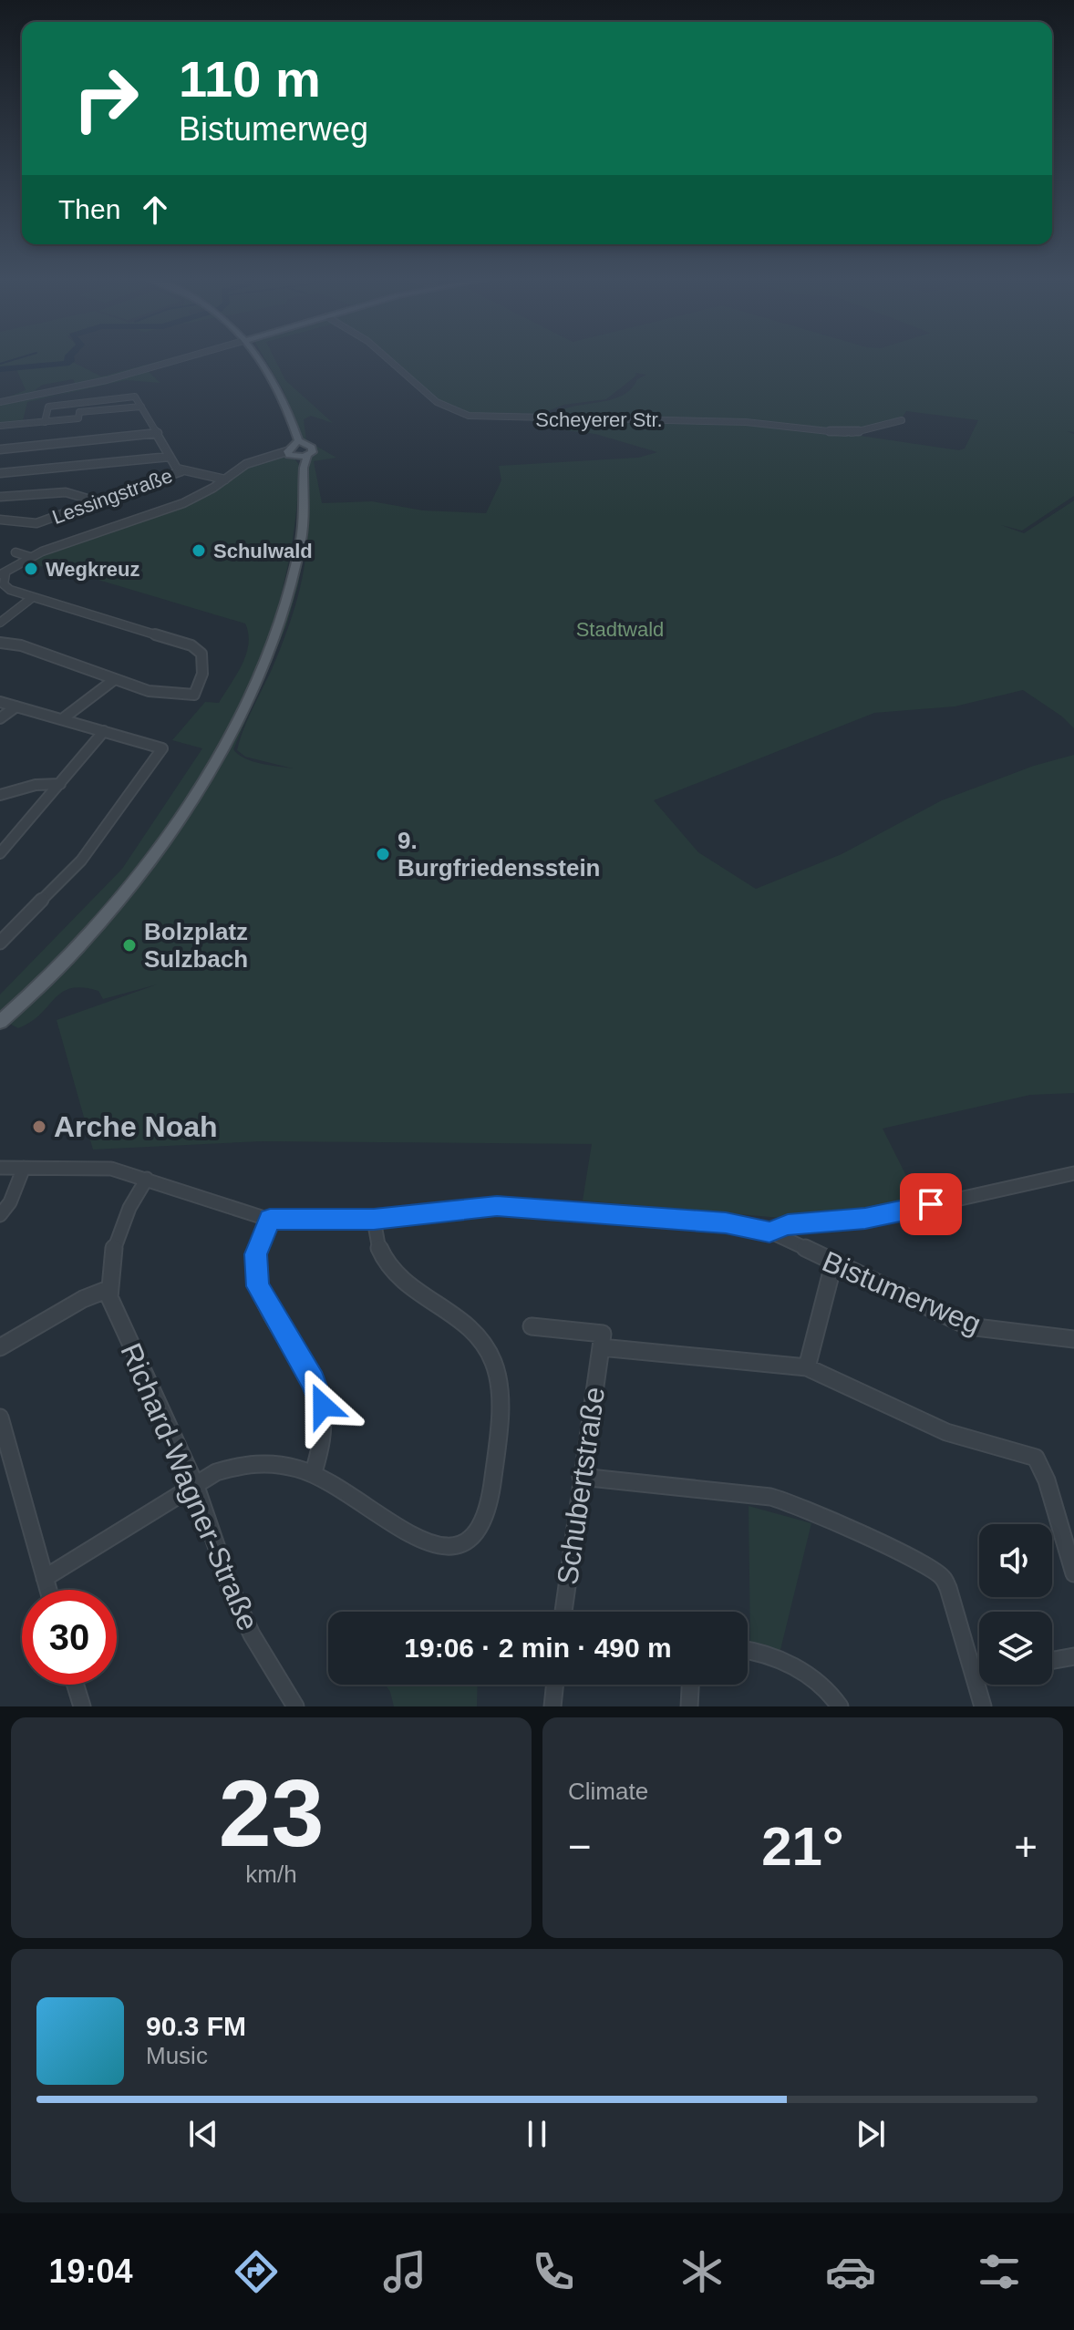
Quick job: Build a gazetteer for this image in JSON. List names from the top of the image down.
{
  "streets": {
    "street": [
      "Scheyerer Str.",
      "Lessingstraße",
      "Bistumerweg",
      "Schubertstraße",
      "Richard-Wagner-Straße"
    ]
  },
  "crossings": [
    ["Bistumerweg", "Richard-Wagner-Straße"]
  ],
  "parks": ["Stadtwald"],
  "places": [
    "Schulwald",
    "Wegkreuz",
    "9. Burgfriedensstein",
    "Bolzplatz Sulzbach",
    "Arche Noah"
  ],
  "page": {
    "turn": ["110 m", "Bistumerweg"],
    "then": "Then",
    "limit": "30",
    "trip": "19:06 · 2 min · 490 m",
    "tile": [
      ["23", "km/h"],
      "Climate"
    ],
    "heat": ["−", "21°", "+"],
    "song": ["90.3 FM", "Music"],
    "tabs": "19:04"
  }
}
